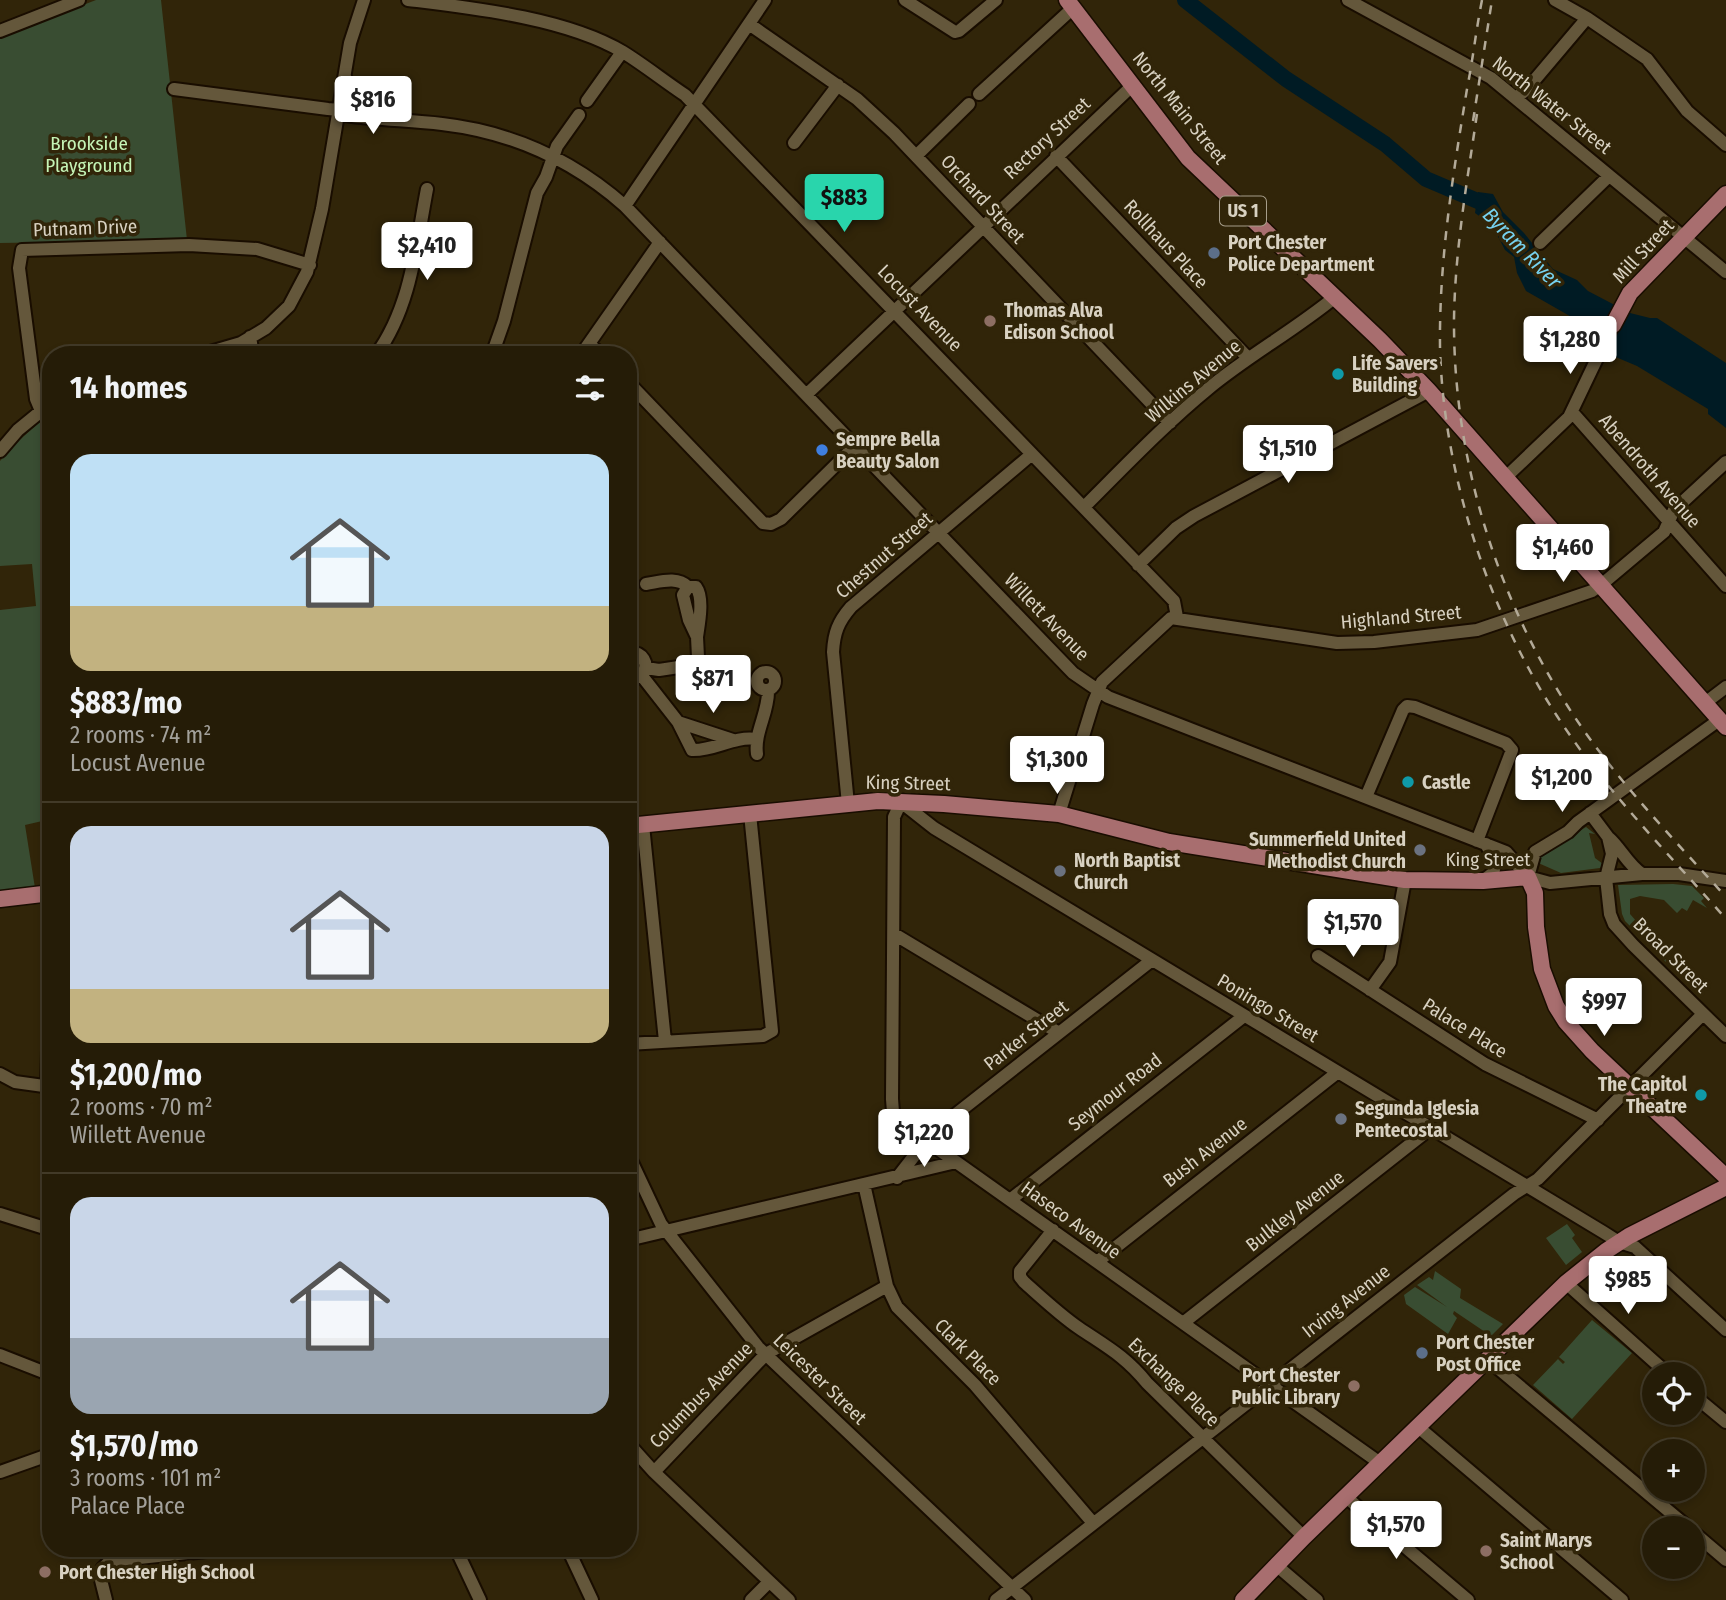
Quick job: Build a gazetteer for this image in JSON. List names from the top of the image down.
{
  "streets": {
    "main road": [
      "North Main Street",
      "US 1",
      "Mill Street",
      "King Street"
    ],
    "street": [
      "North Water Street",
      "Rectory Street",
      "Orchard Street",
      "Putnam Drive",
      "Rollhaus Place",
      "Locust Avenue",
      "Wilkins Avenue",
      "Abendroth Avenue",
      "Chestnut Street",
      "Willett Avenue",
      "Highland Street",
      "Broad Street",
      "Poningo Street",
      "Palace Place",
      "Parker Street",
      "Seymour Road",
      "Bush Avenue",
      "Bulkley Avenue",
      "Haseco Avenue",
      "Irving Avenue",
      "Clark Place",
      "Leicester Street",
      "Exchange Place",
      "Columbus Avenue"
    ]
  },
  "crossings": [
    ["North Water Street", "Mill Street"],
    ["North Main Street", "Rectory Street"],
    ["North Main Street", "Mill Street"],
    ["North Main Street", "Wilkins Avenue"],
    ["North Main Street", "Highland Street"],
    ["Rectory Street", "Orchard Street"],
    ["Rectory Street", "Rollhaus Place"],
    ["Rectory Street", "Locust Avenue"],
    ["Rectory Street", "Willett Avenue"],
    ["Orchard Street", "Wilkins Avenue"],
    ["Rollhaus Place", "Wilkins Avenue"],
    ["Mill Street", "Abendroth Avenue"],
    ["Locust Avenue", "Wilkins Avenue"],
    ["Locust Avenue", "Chestnut Street"],
    ["Locust Avenue", "Highland Street"],
    ["Abendroth Avenue", "Highland Street"],
    ["Chestnut Street", "Willett Avenue"],
    ["Chestnut Street", "King Street"],
    ["Willett Avenue", "King Street"],
    ["King Street", "Broad Street"],
    ["King Street", "Poningo Street"],
    ["King Street", "Haseco Avenue"],
    ["Broad Street", "Irving Avenue"],
    ["Poningo Street", "Parker Street"],
    ["Poningo Street", "Seymour Road"],
    ["Poningo Street", "Bush Avenue"],
    ["Poningo Street", "Bulkley Avenue"],
    ["Poningo Street", "Haseco Avenue"],
    ["Poningo Street", "Irving Avenue"],
    ["Palace Place", "Irving Avenue"],
    ["Parker Street", "Haseco Avenue"],
    ["Seymour Road", "Haseco Avenue"],
    ["Bush Avenue", "Haseco Avenue"],
    ["Bulkley Avenue", "Haseco Avenue"],
    ["Haseco Avenue", "Irving Avenue"],
    ["Haseco Avenue", "Exchange Place"],
    ["Irving Avenue", "Clark Place"],
    ["Irving Avenue", "Leicester Street"],
    ["Irving Avenue", "Exchange Place"],
    ["Clark Place", "Columbus Avenue"],
    ["Leicester Street", "Columbus Avenue"]
  ],
  "water": ["Byram River"],
  "parks": ["Brookside Playground"],
  "places": [
    "Port Chester Police Department",
    "Thomas Alva Edison School",
    "Life Savers Building",
    "Sempre Bella Beauty Salon",
    "Castle",
    "Summerfield United Methodist Church",
    "North Baptist Church",
    "The Capitol Theatre",
    "Segunda Iglesia Pentecostal",
    "Port Chester Post Office",
    "Port Chester Public Library",
    "Saint Marys School",
    "Port Chester High School"
  ],
  "page": {
    "price": [
      "$816",
      "$883",
      "$2,410",
      "$1,280",
      "$1,510",
      "$1,460",
      "$871",
      "$1,300",
      "$1,200",
      "$1,570",
      "$997",
      "$1,220",
      "$985",
      "$1,570"
    ],
    "heading": "14 homes",
    "list": [
      {
        "name": "$883/mo",
        "note": "2 rooms · 74 m² · Locust Avenue"
      },
      {
        "name": "$1,200/mo",
        "note": "2 rooms · 70 m² · Willett Avenue"
      },
      {
        "name": "$1,570/mo",
        "note": "3 rooms · 101 m² · Palace Place"
      }
    ],
    "map_buttons": ["+", "−"]
  }
}
